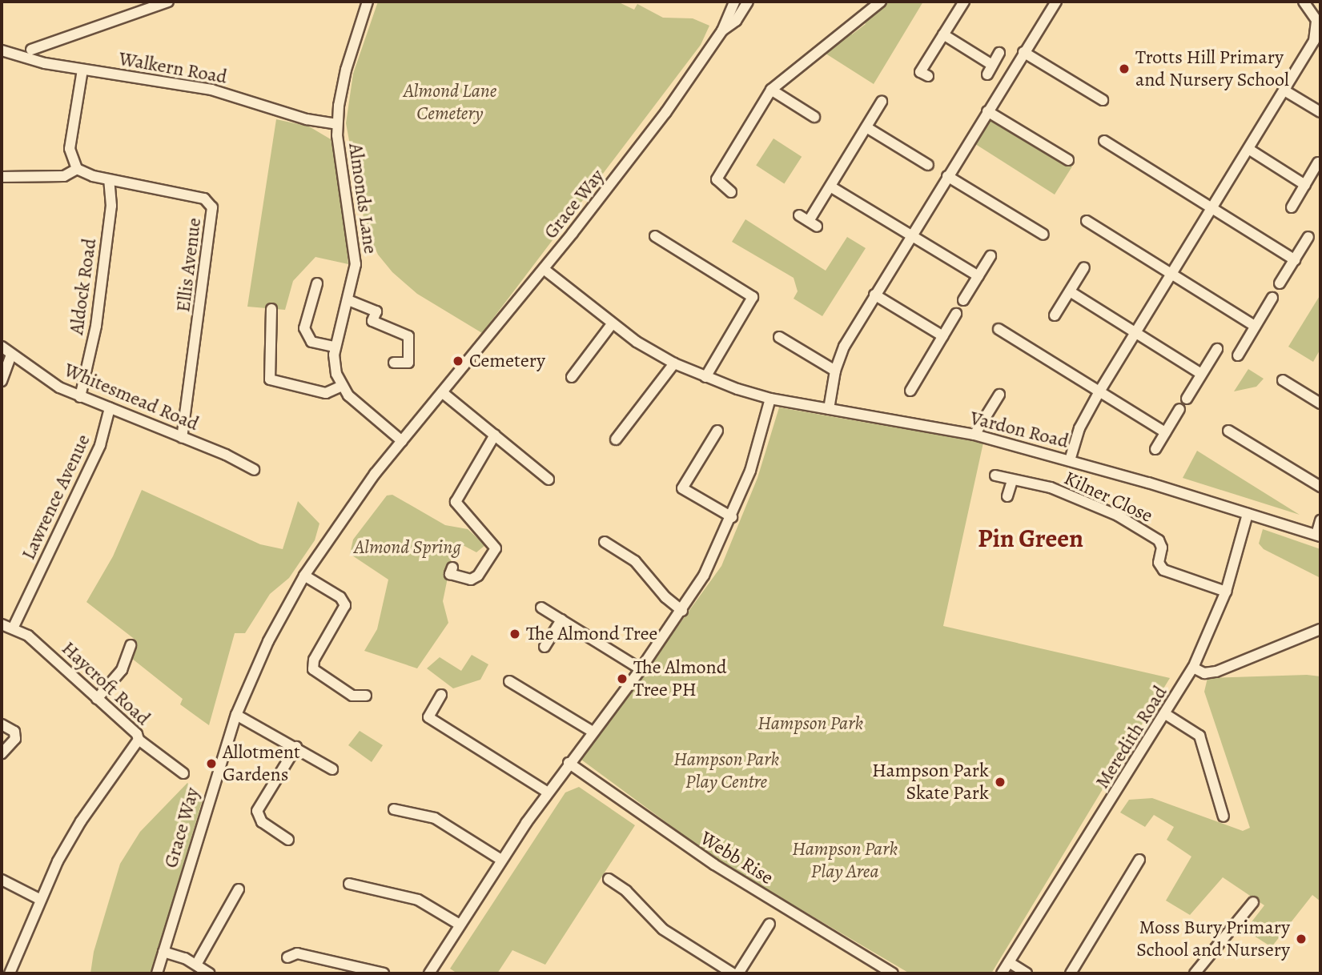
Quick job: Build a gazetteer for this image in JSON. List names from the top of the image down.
{
  "streets": {
    "street": [
      "Walkern Road",
      "Almonds Lane",
      "Grace Way",
      "Ellis Avenue",
      "Aldock Road",
      "Whitesmead Road",
      "Vardon Road",
      "Lawrence Avenue",
      "Kilner Close",
      "Haycroft Road",
      "Meredith Road",
      "Webb Rise"
    ]
  },
  "crossings": [
    ["Walkern Road", "Almonds Lane"],
    ["Almonds Lane", "Grace Way"],
    ["Grace Way", "Vardon Road"],
    ["Ellis Avenue", "Aldock Road"],
    ["Ellis Avenue", "Whitesmead Road"],
    ["Aldock Road", "Whitesmead Road"],
    ["Whitesmead Road", "Lawrence Avenue"],
    ["Vardon Road", "Meredith Road"],
    ["Lawrence Avenue", "Haycroft Road"],
    ["Kilner Close", "Meredith Road"]
  ],
  "districts": ["Pin Green"],
  "parks": [
    "Almond Lane Cemetery",
    "Almond Spring",
    "Hampson Park",
    "Hampson Park Play Centre",
    "Hampson Park Play Area"
  ],
  "places": [
    "Trotts Hill Primary and Nursery School",
    "Cemetery",
    "The Almond Tree",
    "The Almond Tree PH",
    "Allotment Gardens",
    "Hampson Park Skate Park",
    "Moss Bury Primary School and Nursery"
  ]
}
